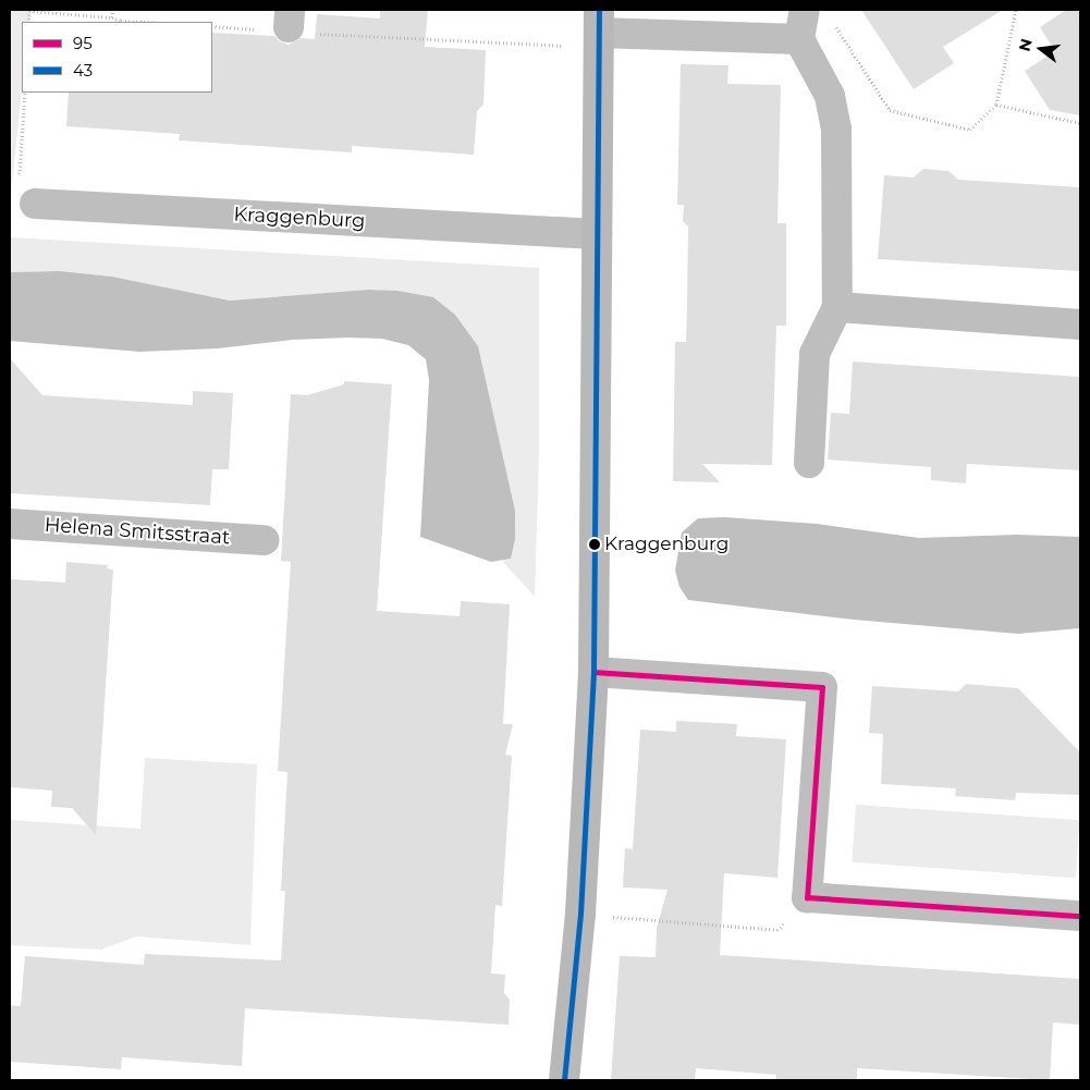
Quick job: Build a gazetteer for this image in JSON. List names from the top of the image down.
{
  "streets": {
    "street": ["Kraggenburg", "Helena Smitsstraat"]
  },
  "places": ["Kraggenburg"],
  "lines": ["transit line 43", "transit line 95"],
  "legend": ["95", "43"],
  "north": "left"
}
